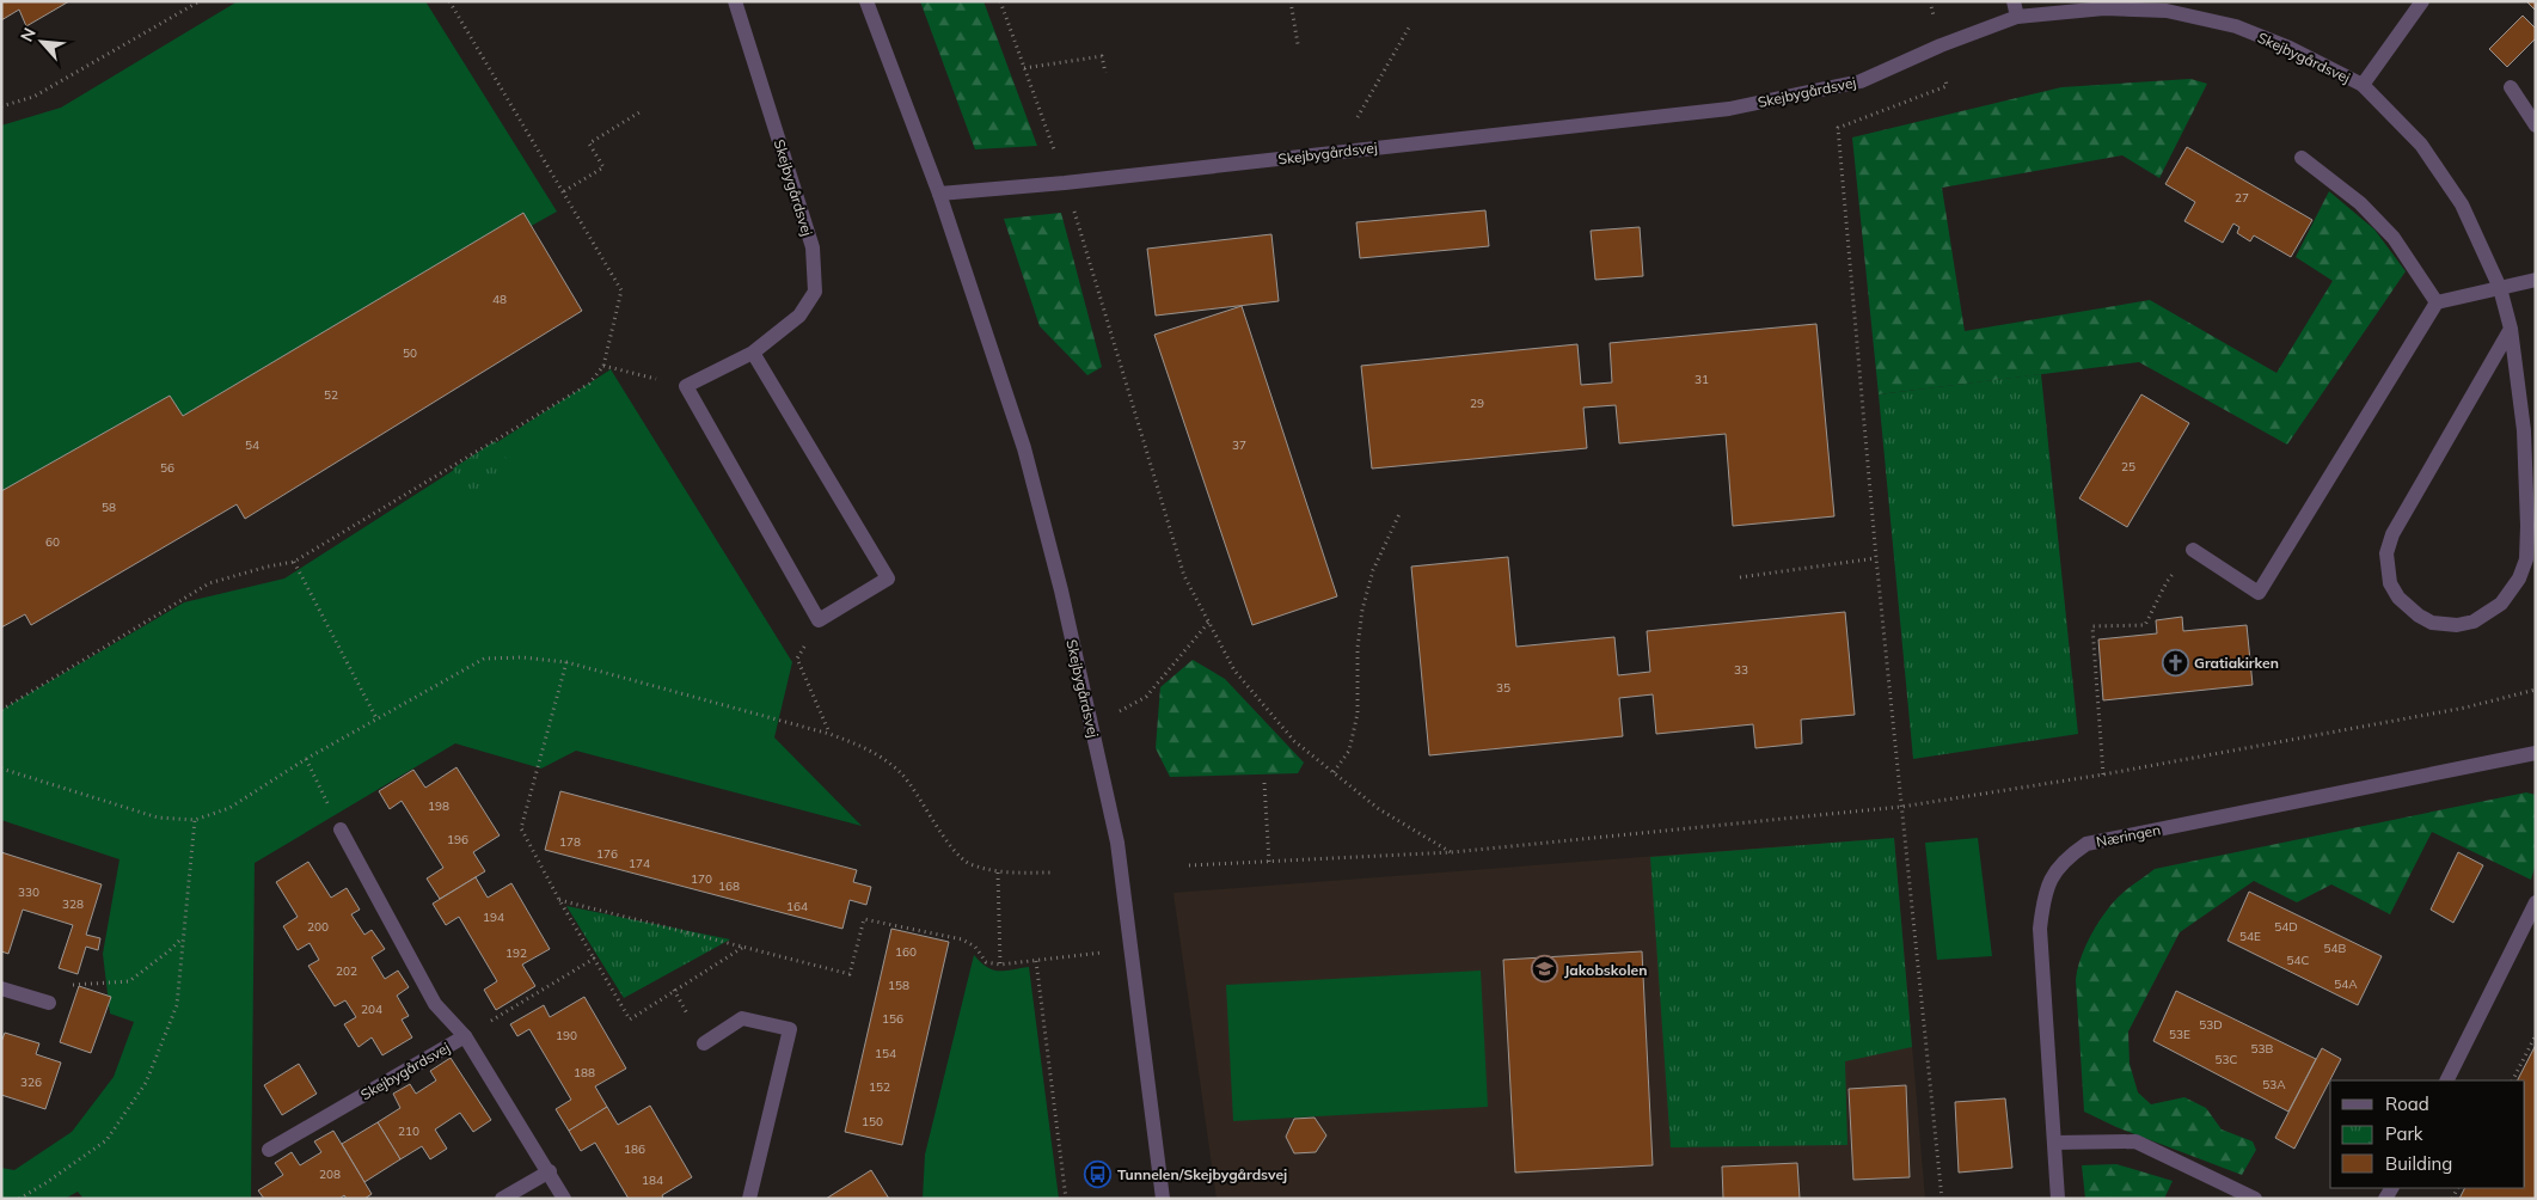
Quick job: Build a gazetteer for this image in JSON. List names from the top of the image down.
{
  "streets": {
    "street": ["Skejbygårdsvej", "Næringen"]
  },
  "places": {
    "church": ["Gratiakirken"],
    "school or university": ["Jakobskolen"],
    "bus stop": ["Tunnelen/Skejbygårdsvej"]
  },
  "house_numbers": [
    "27",
    "48",
    "50",
    "31",
    "52",
    "29",
    "54",
    "37",
    "25",
    "56",
    "58",
    "60",
    "33",
    "35",
    "198",
    "196",
    "178",
    "176",
    "174",
    "170",
    "168",
    "330",
    "328",
    "164",
    "194",
    "200",
    "54D",
    "54E",
    "54B",
    "160",
    "192",
    "54C",
    "202",
    "54A",
    "158",
    "204",
    "156",
    "53D",
    "53E",
    "190",
    "53B",
    "154",
    "53C",
    "188",
    "326",
    "53A",
    "152",
    "150",
    "210",
    "186",
    "208",
    "184"
  ],
  "legend": ["Road", "Park", "Building"],
  "north": "top left"
}
